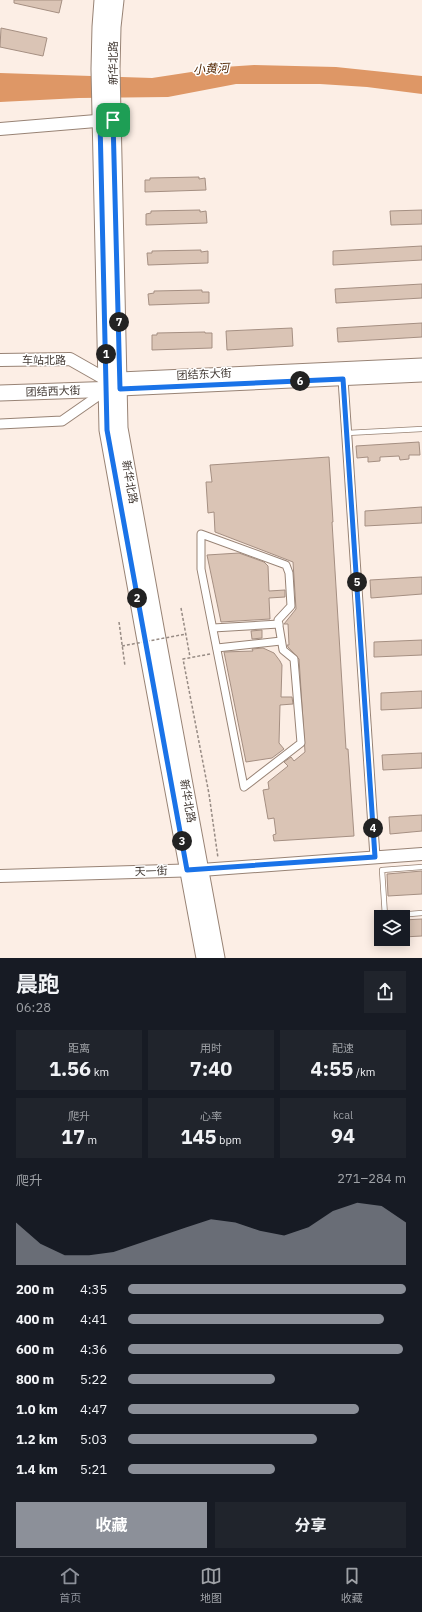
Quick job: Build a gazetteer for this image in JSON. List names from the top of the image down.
{
  "streets": {
    "main road": ["新华北路", "团结东大街", "团结西大街"],
    "street": ["车站北路", "天一街"]
  },
  "crossings": [
    ["新华北路", "车站北路"],
    ["新华北路", "团结东大街"],
    ["新华北路", "团结西大街"],
    ["新华北路", "天一街"],
    ["车站北路", "团结东大街"],
    ["车站北路", "团结西大街"],
    ["团结东大街", "团结西大街"]
  ],
  "water": ["小黄河"],
  "page": {
    "pins": [
      "7",
      "1",
      "6",
      "5",
      "2",
      "4",
      "3"
    ],
    "heading": ["晨跑", "06:28"],
    "stats": [
      ["距离", "1.56 km"],
      ["用时", "7:40"],
      ["配速", "4:55 /km"],
      ["爬升", "17 m"],
      ["心率", "145 bpm"],
      ["kcal", "94"]
    ],
    "chart": ["爬升", "271–284 m"],
    "list": [
      {
        "name": "200 m",
        "note": "4:35"
      },
      {
        "name": "400 m",
        "note": "4:41"
      },
      {
        "name": "600 m",
        "note": "4:36"
      },
      {
        "name": "800 m",
        "note": "5:22"
      },
      {
        "name": "1.0 km",
        "note": "4:47"
      },
      {
        "name": "1.2 km",
        "note": "5:03"
      },
      {
        "name": "1.4 km",
        "note": "5:21"
      }
    ],
    "buttons": ["收藏", "分享"],
    "tabs": ["首页", "地图", "收藏"]
  }
}
